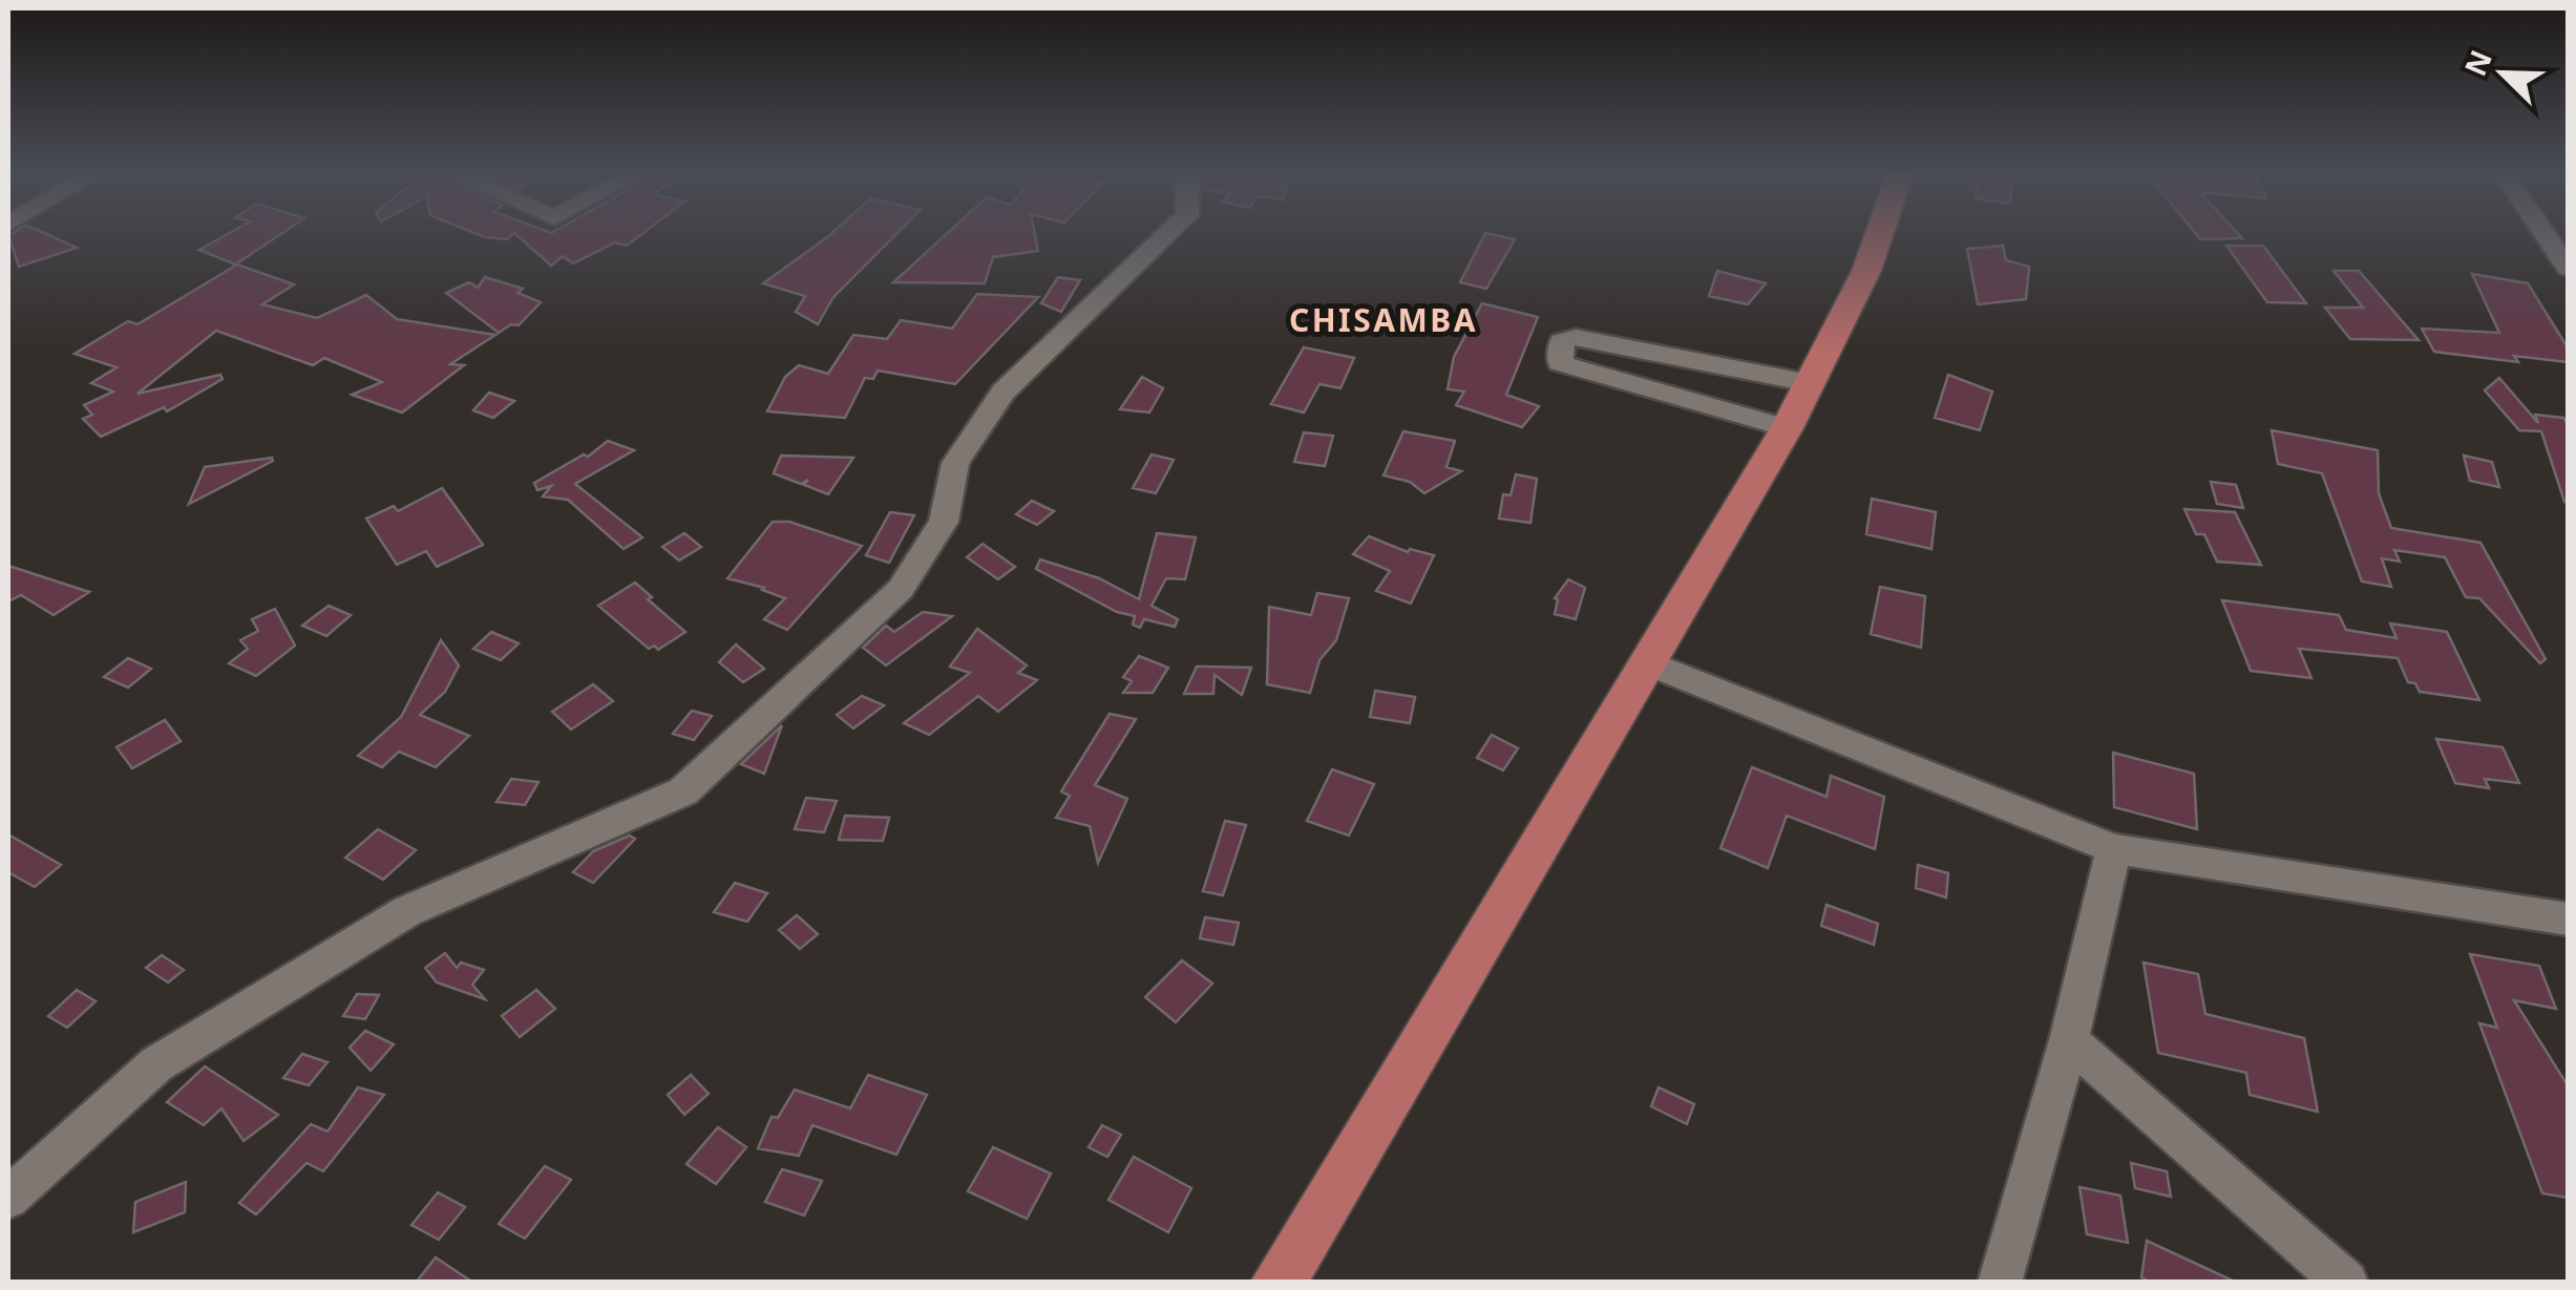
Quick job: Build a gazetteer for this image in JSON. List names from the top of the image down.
{
  "districts": ["CHISAMBA"],
  "north": "top left"
}
